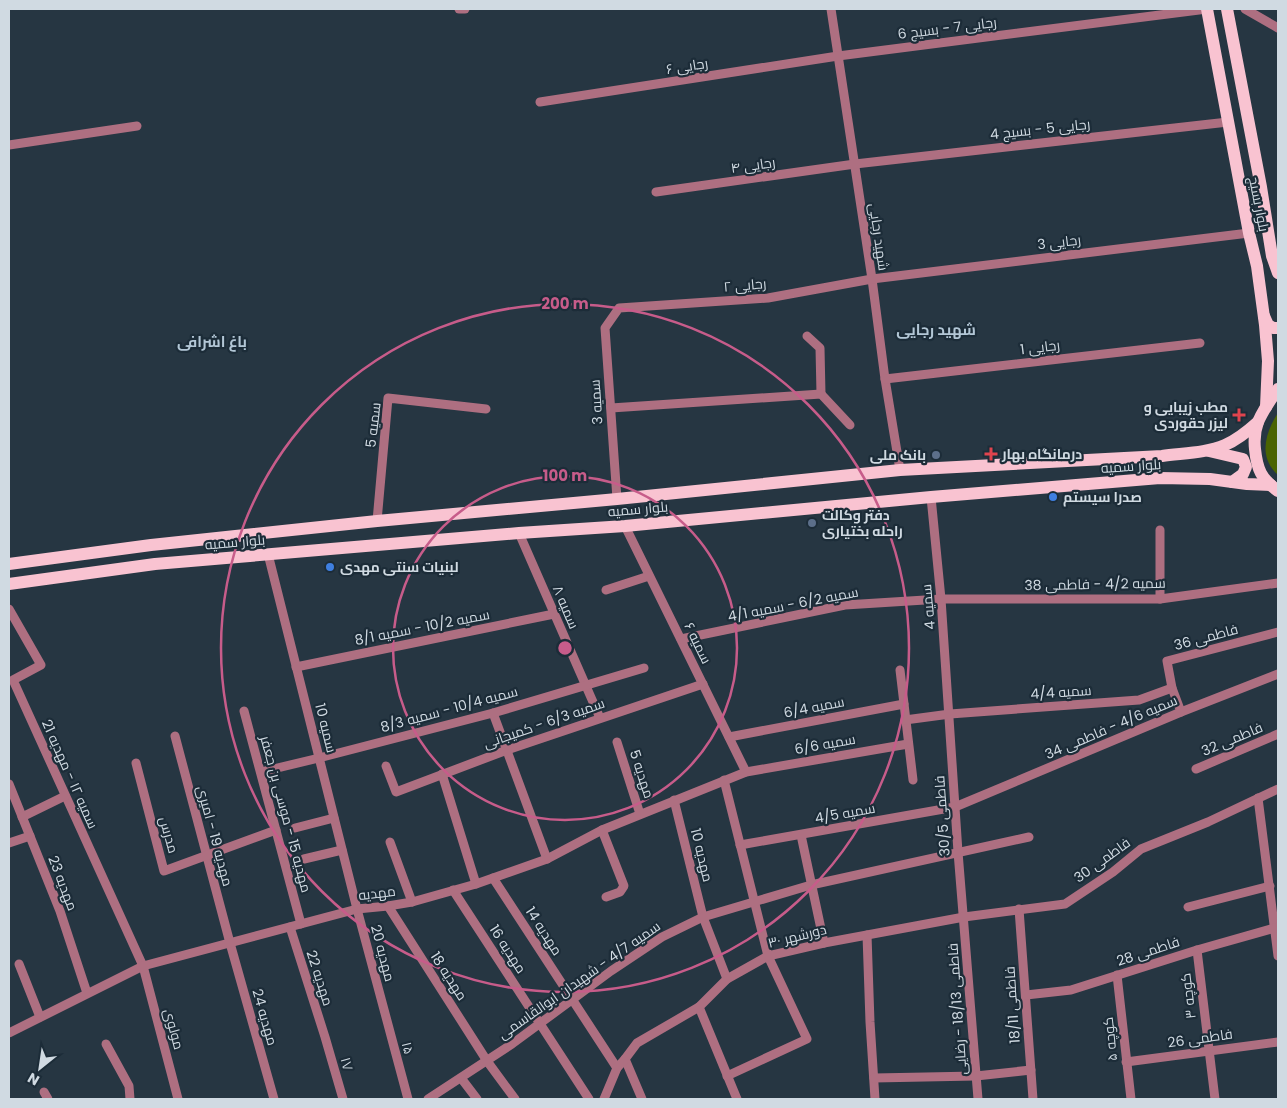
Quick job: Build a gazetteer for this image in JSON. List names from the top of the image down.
{
  "streets": {
    "main road": ["بلوار بسیج", "بلوار سمیه"],
    "street": [
      "رجایی 7 - بسیج 6",
      "رجایی ۶",
      "رجایی 5 - بسیج 4",
      "رجایی ۴",
      "شهید رجایی",
      "رجایی 3",
      "رجایی ۲",
      "رجایی 1",
      "سمیه 3",
      "سمیه 5",
      "سمیه 4/2 - فاطمی 38",
      "سمیه 6/2 - سمیه 4/1",
      "سمیه ۸",
      "سمیه 4",
      "سمیه 10/2 - سمیه 8/1",
      "فاطمی 36",
      "سمیه ۶",
      "سمیه 4/4",
      "سمیه 6/4",
      "سمیه 10/4 - سمیه 8/3",
      "سمیه 6/3 - کمیجانی",
      "سمیه 4/6 - فاطمی 34",
      "سمیه 10",
      "فاطمی 32",
      "سمیه 6/6",
      "سمیه ۱۲ - مهدیه 21",
      "مهدیه 5",
      "سمیه 4/5",
      "مهدیه 15 - موسی بن جعفر",
      "فاطمی 30/5",
      "مدرس",
      "مهدیه 19 - امیری",
      "مهدیه 10",
      "فاطمی 30",
      "مهدیه 23",
      "مهدیه",
      "مهدیه 14",
      "دورشهر ۳۰",
      "مهدیه 16",
      "فاطمی 28",
      "مهدیه 20",
      "مهدیه 18",
      "مهدیه 22",
      "سمیه 4/7 - شهیدان ابوالقاسمی",
      "کوچه ۳",
      "فاطمی 18/11",
      "فاطمی 18/13 - رضایی",
      "مهدیه 24",
      "مولوی",
      "فاطمی 26",
      "کوچه ۵",
      "۱۵",
      "۱۷"
    ]
  },
  "crossings": [
    ["رجایی 7 - بسیج 6", "رجایی ۶"],
    ["رجایی 7 - بسیج 6", "بلوار بسیج"],
    ["رجایی 7 - بسیج 6", "شهید رجایی"],
    ["رجایی ۶", "شهید رجایی"],
    ["رجایی 5 - بسیج 4", "رجایی ۴"],
    ["رجایی 5 - بسیج 4", "بلوار بسیج"],
    ["رجایی 5 - بسیج 4", "شهید رجایی"],
    ["رجایی ۴", "شهید رجایی"],
    ["بلوار بسیج", "رجایی 3"],
    ["شهید رجایی", "رجایی 3"],
    ["شهید رجایی", "رجایی ۲"],
    ["شهید رجایی", "رجایی 1"],
    ["شهید رجایی", "بلوار سمیه"],
    ["رجایی 3", "رجایی ۲"],
    ["رجایی ۲", "سمیه 3"],
    ["سمیه 3", "بلوار سمیه"],
    ["سمیه 5", "بلوار سمیه"],
    ["بلوار سمیه", "سمیه ۸"],
    ["بلوار سمیه", "سمیه 4"],
    ["بلوار سمیه", "سمیه ۶"],
    ["بلوار سمیه", "سمیه 10"],
    ["سمیه 4/2 - فاطمی 38", "سمیه 6/2 - سمیه 4/1"],
    ["سمیه 4/2 - فاطمی 38", "سمیه 4"],
    ["سمیه 6/2 - سمیه 4/1", "سمیه 4"],
    ["سمیه 6/2 - سمیه 4/1", "سمیه ۶"],
    ["سمیه ۸", "سمیه 10/2 - سمیه 8/1"],
    ["سمیه ۸", "سمیه 10/4 - سمیه 8/3"],
    ["سمیه ۸", "سمیه 6/3 - کمیجانی"],
    ["سمیه 4", "سمیه 4/4"],
    ["سمیه 4", "فاطمی 30/5"],
    ["سمیه 10/2 - سمیه 8/1", "سمیه 10"],
    ["فاطمی 36", "سمیه 4/4"],
    ["سمیه ۶", "سمیه 6/4"],
    ["سمیه ۶", "سمیه 6/3 - کمیجانی"],
    ["سمیه ۶", "سمیه 6/6"],
    ["سمیه ۶", "مهدیه"],
    ["سمیه 4/4", "فاطمی 30/5"],
    ["سمیه 10/4 - سمیه 8/3", "سمیه 10"],
    ["سمیه 10/4 - سمیه 8/3", "مهدیه 15 - موسی بن جعفر"],
    ["سمیه 4/6 - فاطمی 34", "سمیه 4/5"],
    ["سمیه 4/6 - فاطمی 34", "فاطمی 30/5"],
    ["سمیه 10", "مهدیه"],
    ["سمیه 10", "مهدیه 20"],
    ["سمیه 6/6", "مهدیه"],
    ["سمیه ۱۲ - مهدیه 21", "مهدیه"],
    ["سمیه ۱۲ - مهدیه 21", "مولوی"],
    ["مهدیه 5", "مهدیه"],
    ["سمیه 4/5", "فاطمی 30/5"],
    ["مهدیه 15 - موسی بن جعفر", "مهدیه"],
    ["فاطمی 30/5", "فاطمی 30"],
    ["فاطمی 30/5", "دورشهر ۳۰"],
    ["فاطمی 30/5", "سمیه 4/7 - شهیدان ابوالقاسمی"],
    ["فاطمی 30/5", "فاطمی 18/13 - رضایی"],
    ["مدرس", "مهدیه 19 - امیری"],
    ["مهدیه 19 - امیری", "مهدیه"],
    ["مهدیه 19 - امیری", "مهدیه 24"],
    ["مهدیه 10", "مهدیه"],
    ["مهدیه 10", "دورشهر ۳۰"],
    ["مهدیه 10", "سمیه 4/7 - شهیدان ابوالقاسمی"],
    ["فاطمی 30", "دورشهر ۳۰"],
    ["فاطمی 30", "فاطمی 18/11"],
    ["فاطمی 30", "فاطمی 18/13 - رضایی"],
    ["مهدیه 23", "مهدیه"],
    ["مهدیه", "مهدیه 14"],
    ["مهدیه", "مهدیه 16"],
    ["مهدیه", "مهدیه 20"],
    ["مهدیه", "مهدیه 18"],
    ["مهدیه", "مهدیه 22"],
    ["مهدیه", "مهدیه 24"],
    ["مهدیه", "مولوی"],
    ["مهدیه 14", "دورشهر ۳۰"],
    ["مهدیه 14", "سمیه 4/7 - شهیدان ابوالقاسمی"],
    ["دورشهر ۳۰", "فاطمی 18/13 - رضایی"],
    ["مهدیه 16", "سمیه 4/7 - شهیدان ابوالقاسمی"],
    ["فاطمی 28", "کوچه ۳"],
    ["فاطمی 28", "فاطمی 18/11"],
    ["فاطمی 28", "کوچه ۵"],
    ["مهدیه 20", "۱۵"],
    ["مهدیه 18", "سمیه 4/7 - شهیدان ابوالقاسمی"],
    ["مهدیه 22", "۱۷"],
    ["کوچه ۳", "فاطمی 26"],
    ["فاطمی 26", "کوچه ۵"]
  ],
  "districts": ["شهید رجایی", "باغ اشرافی"],
  "places": {
    "health": ["مطب زیبایی و لیزر حقوردی", "درمانگاه بهار"],
    "other": [
      "بانک ملی",
      "صدرا سیستم",
      "دفتر وکالت راحله بختیاری",
      "لبنیات سنتی مهدی"
    ]
  },
  "north": "bottom left",
  "rings": ["200 m", "100 m"]
}
